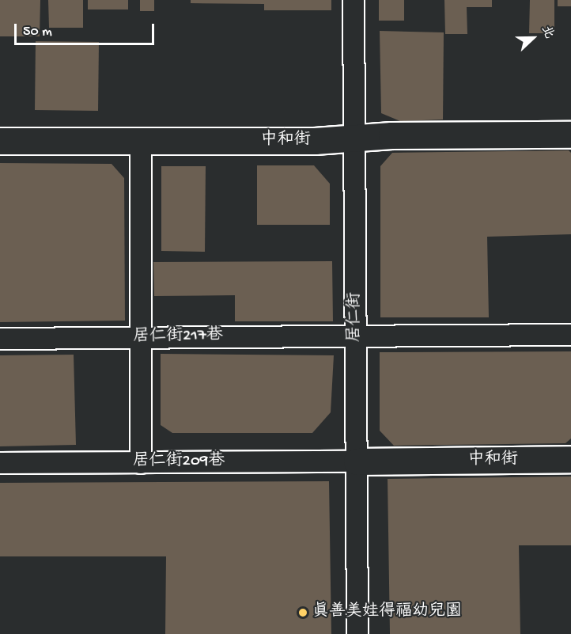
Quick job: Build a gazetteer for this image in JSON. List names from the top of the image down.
{
  "streets": {
    "street": [
      "中和街",
      "居仁街",
      "居仁街217巷",
      "居仁街209巷"
    ]
  },
  "crossings": [
    ["中和街", "居仁街"],
    ["中和街", "居仁街209巷"],
    ["居仁街", "居仁街217巷"],
    ["居仁街", "居仁街209巷"]
  ],
  "places": ["真善美娃得福幼兒園"],
  "scale_bar": "50 m",
  "north": "right"
}
